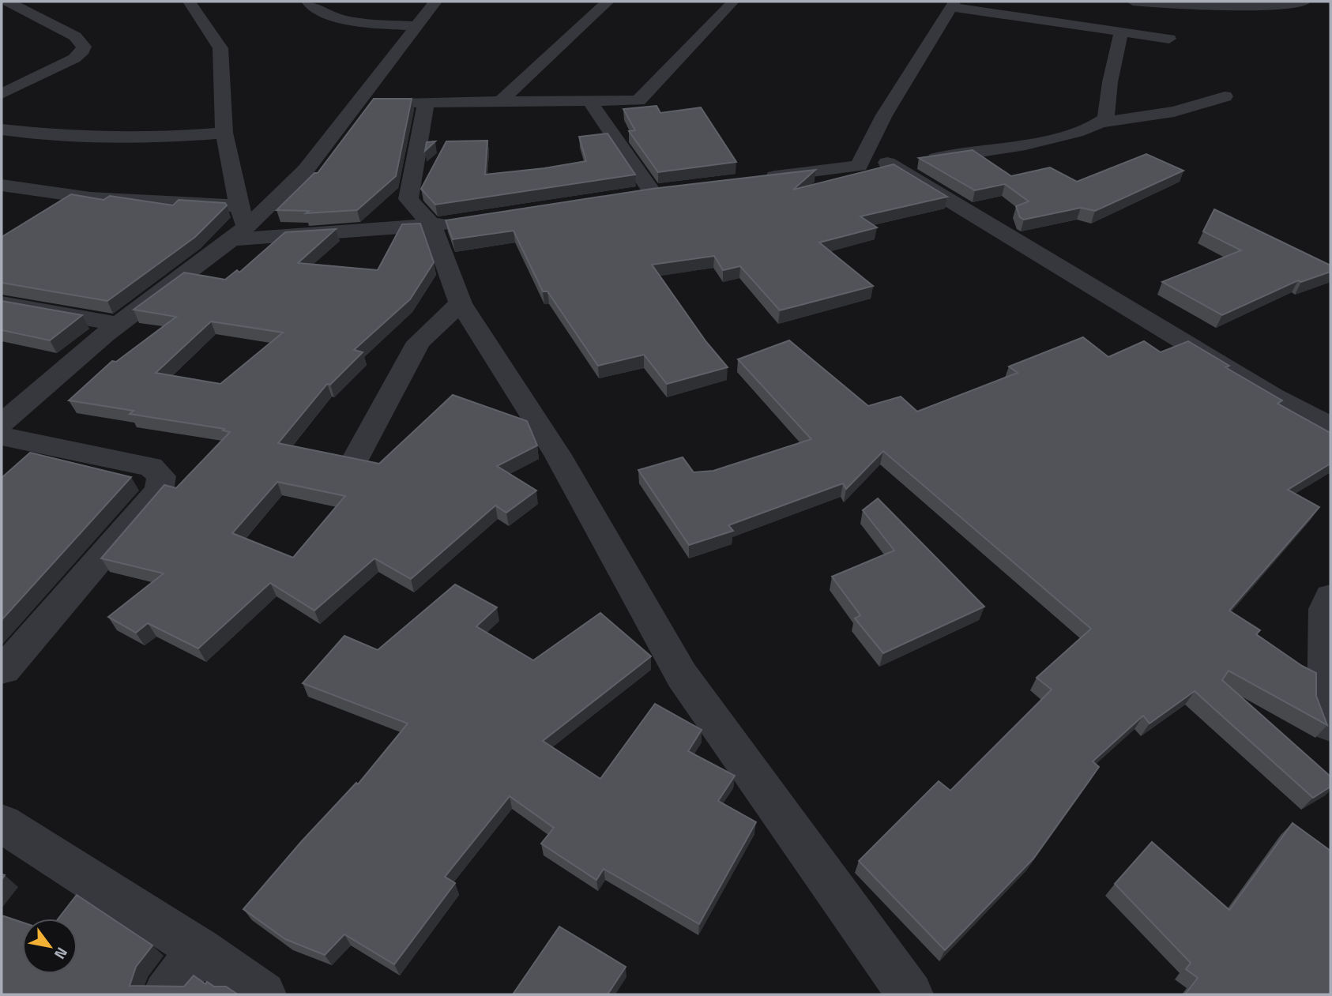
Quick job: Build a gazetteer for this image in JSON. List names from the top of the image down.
{
  "north": "bottom right"
}
